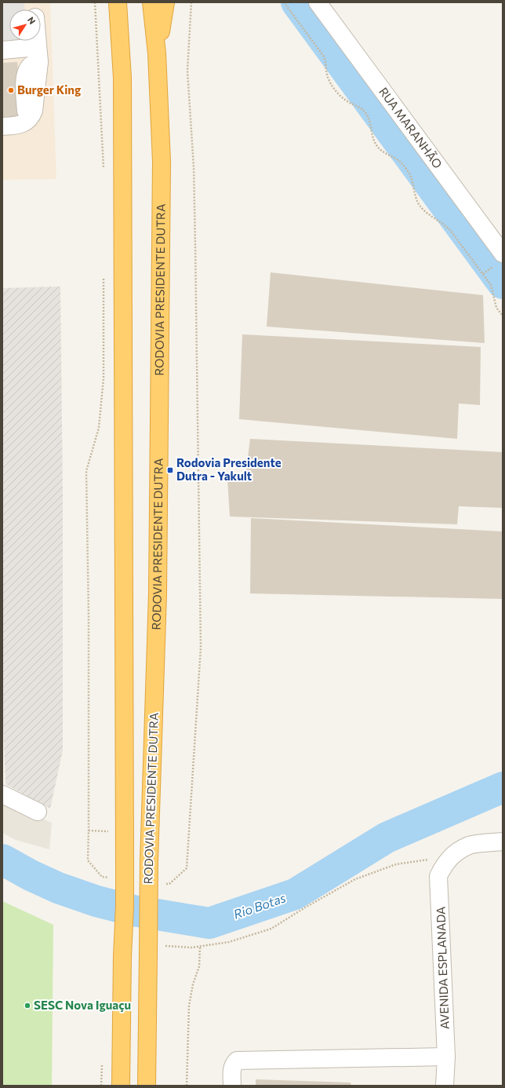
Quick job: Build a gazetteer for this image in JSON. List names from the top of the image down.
{
  "streets": {
    "highway": ["RODOVIA PRESIDENTE DUTRA"],
    "street": ["RUA MARANHÃO", "AVENIDA ESPLANADA"]
  },
  "water": ["Rio Botas"],
  "places": {
    "other": ["Burger King", "SESC Nova Iguaçu"],
    "transit": ["Rodovia Presidente Dutra - Yakult"]
  },
  "north": "top right"
}
